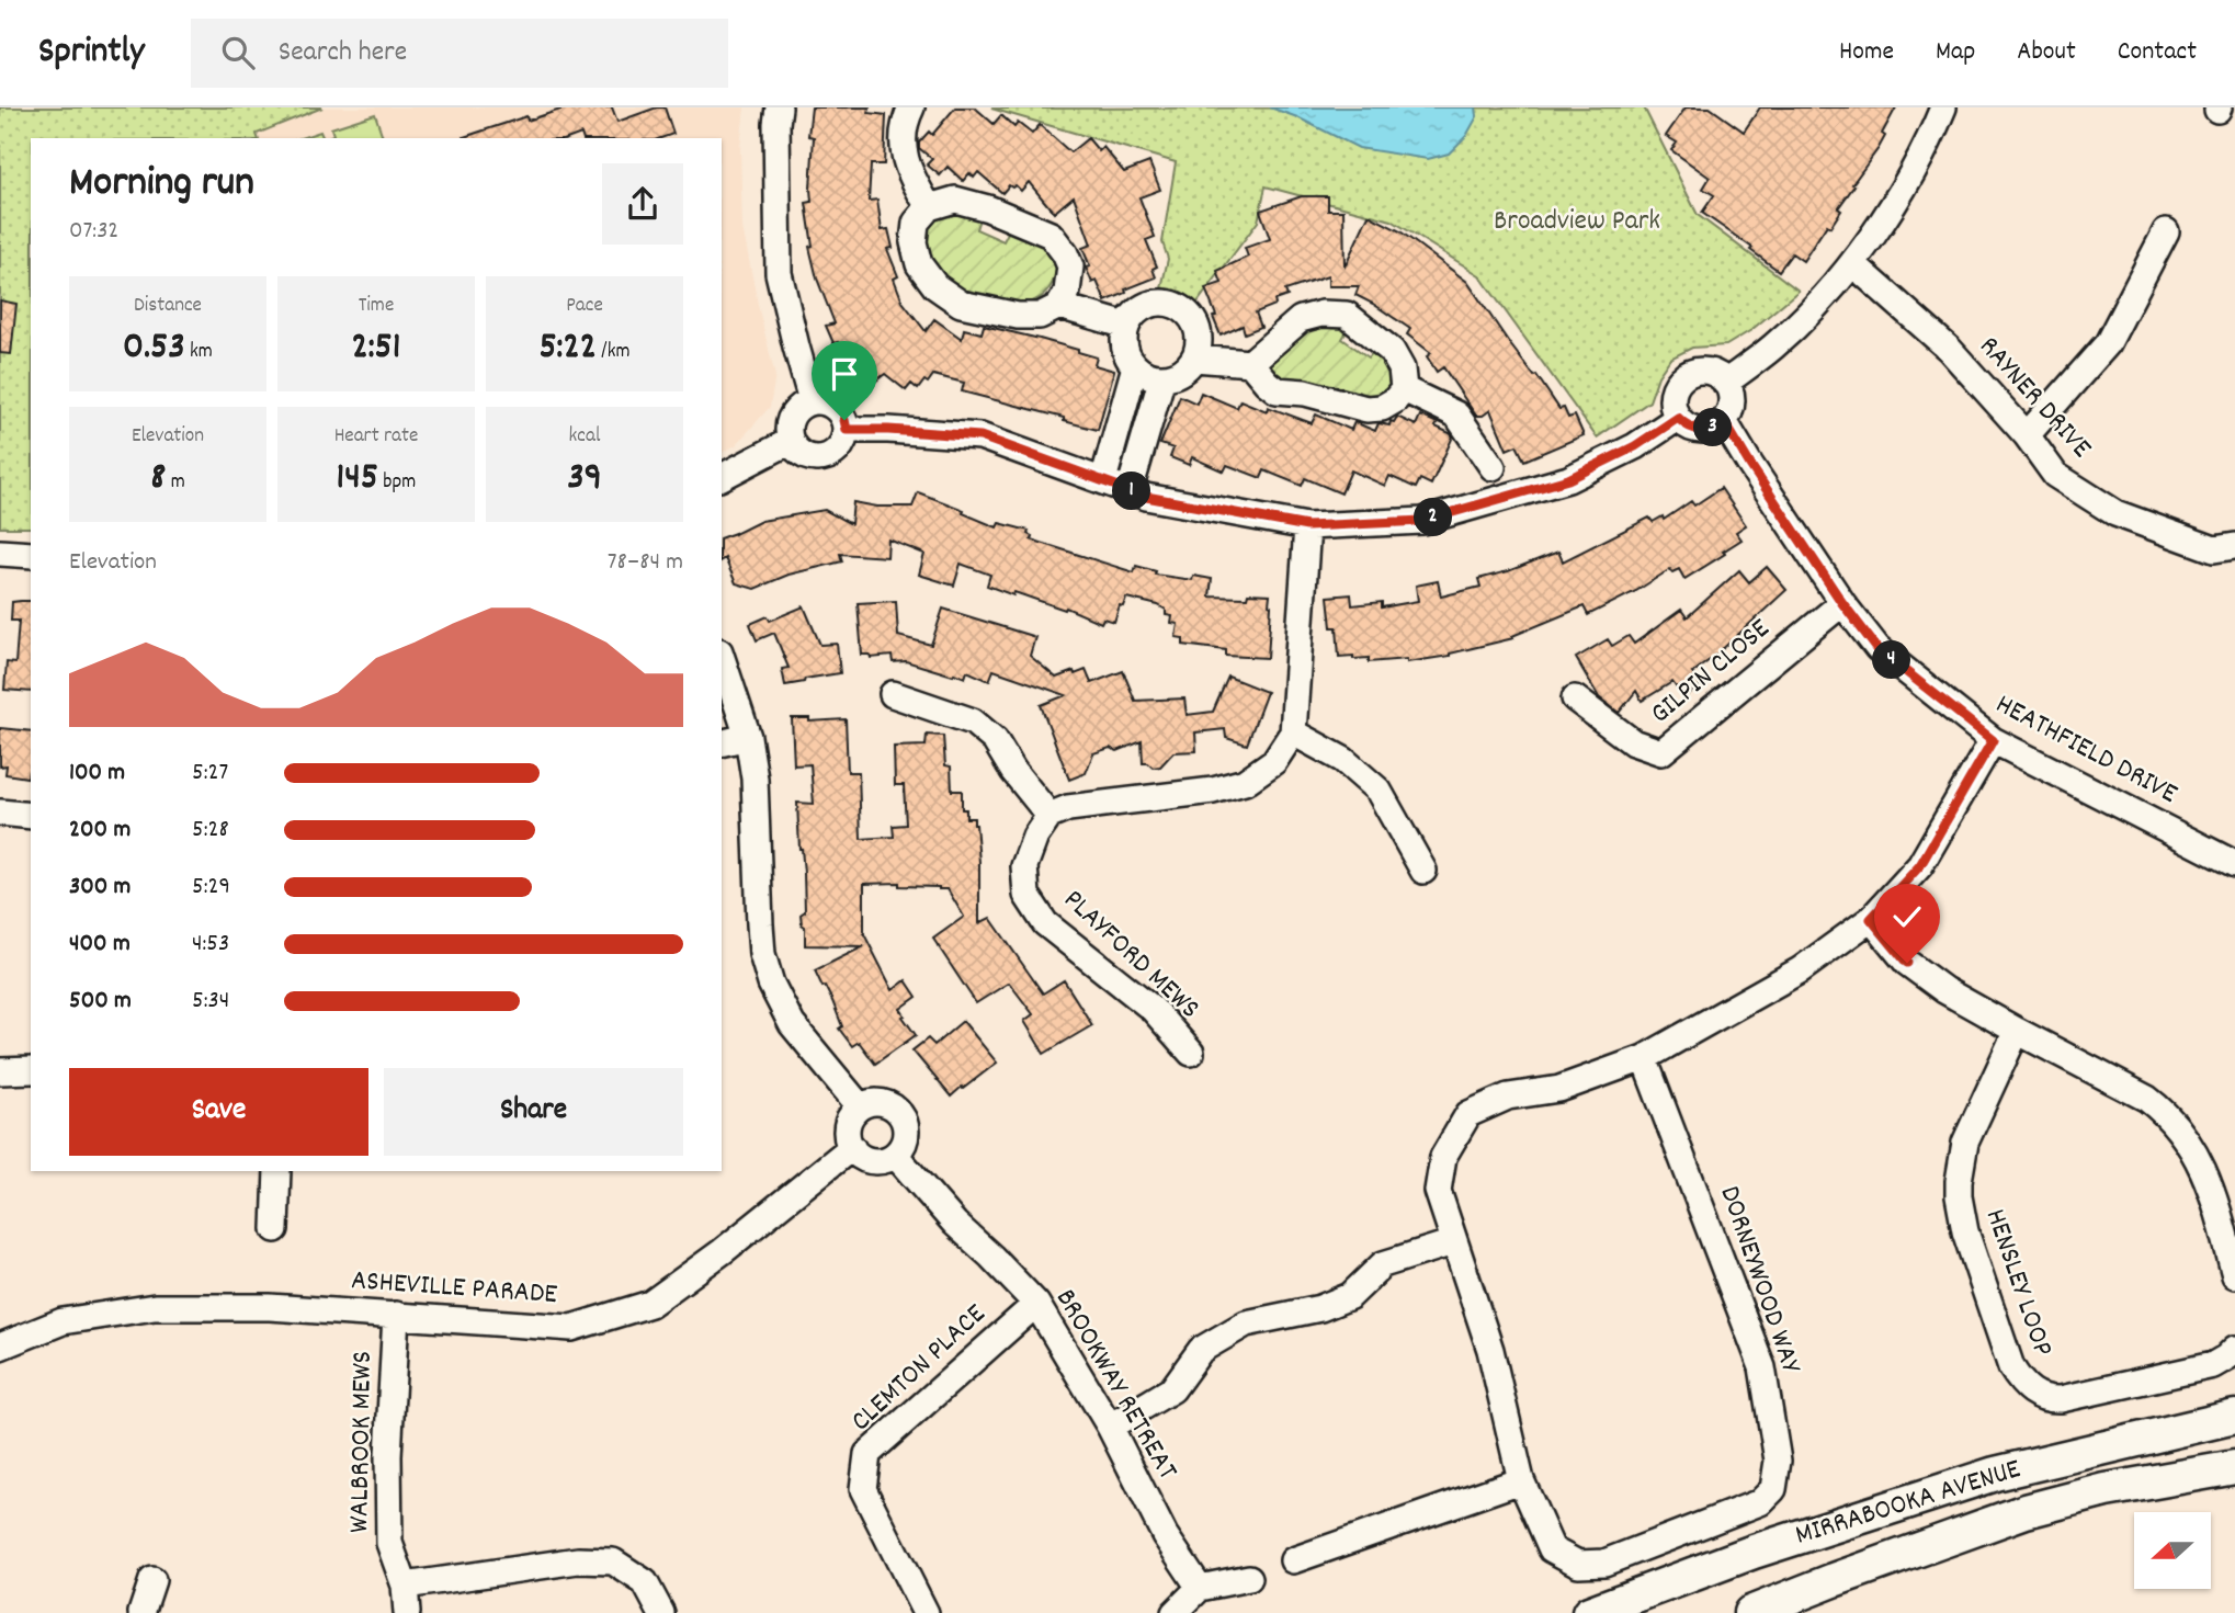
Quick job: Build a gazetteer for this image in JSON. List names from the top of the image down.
{
  "streets": {
    "main road": ["MIRRABOOKA AVENUE"],
    "street": [
      "RAYNER DRIVE",
      "GILPIN CLOSE",
      "HEATHFIELD DRIVE",
      "PLAYFORD MEWS",
      "DORNEYWOOD WAY",
      "HENSLEY LOOP",
      "ASHEVILLE PARADE",
      "CLEMTON PLACE",
      "BROOKWAY RETREAT",
      "WALBROOK MEWS"
    ]
  },
  "crossings": [
    ["GILPIN CLOSE", "HEATHFIELD DRIVE"],
    ["HEATHFIELD DRIVE", "DORNEYWOOD WAY"],
    ["ASHEVILLE PARADE", "BROOKWAY RETREAT"],
    ["ASHEVILLE PARADE", "WALBROOK MEWS"],
    ["CLEMTON PLACE", "BROOKWAY RETREAT"]
  ],
  "parks": ["Broadview Park"],
  "north": "left",
  "page": {
    "header": "Sprintly",
    "search": "Search here",
    "nav": [
      "Home",
      "Map",
      "About",
      "Contact"
    ],
    "heading": ["Morning run", "07:32"],
    "stats": [
      ["Distance", "0.53 km"],
      ["Time", "2:51"],
      ["Pace", "5:22 /km"],
      ["Elevation", "8 m"],
      ["Heart rate", "145 bpm"],
      ["kcal", "39"]
    ],
    "pins": [
      "3",
      "1",
      "2",
      "4"
    ],
    "chart": ["Elevation", "78–84 m"],
    "list": [
      {
        "name": "100 m",
        "note": "5:27"
      },
      {
        "name": "200 m",
        "note": "5:28"
      },
      {
        "name": "300 m",
        "note": "5:29"
      },
      {
        "name": "400 m",
        "note": "4:53"
      },
      {
        "name": "500 m",
        "note": "5:34"
      }
    ],
    "buttons": ["Save", "Share"]
  }
}
